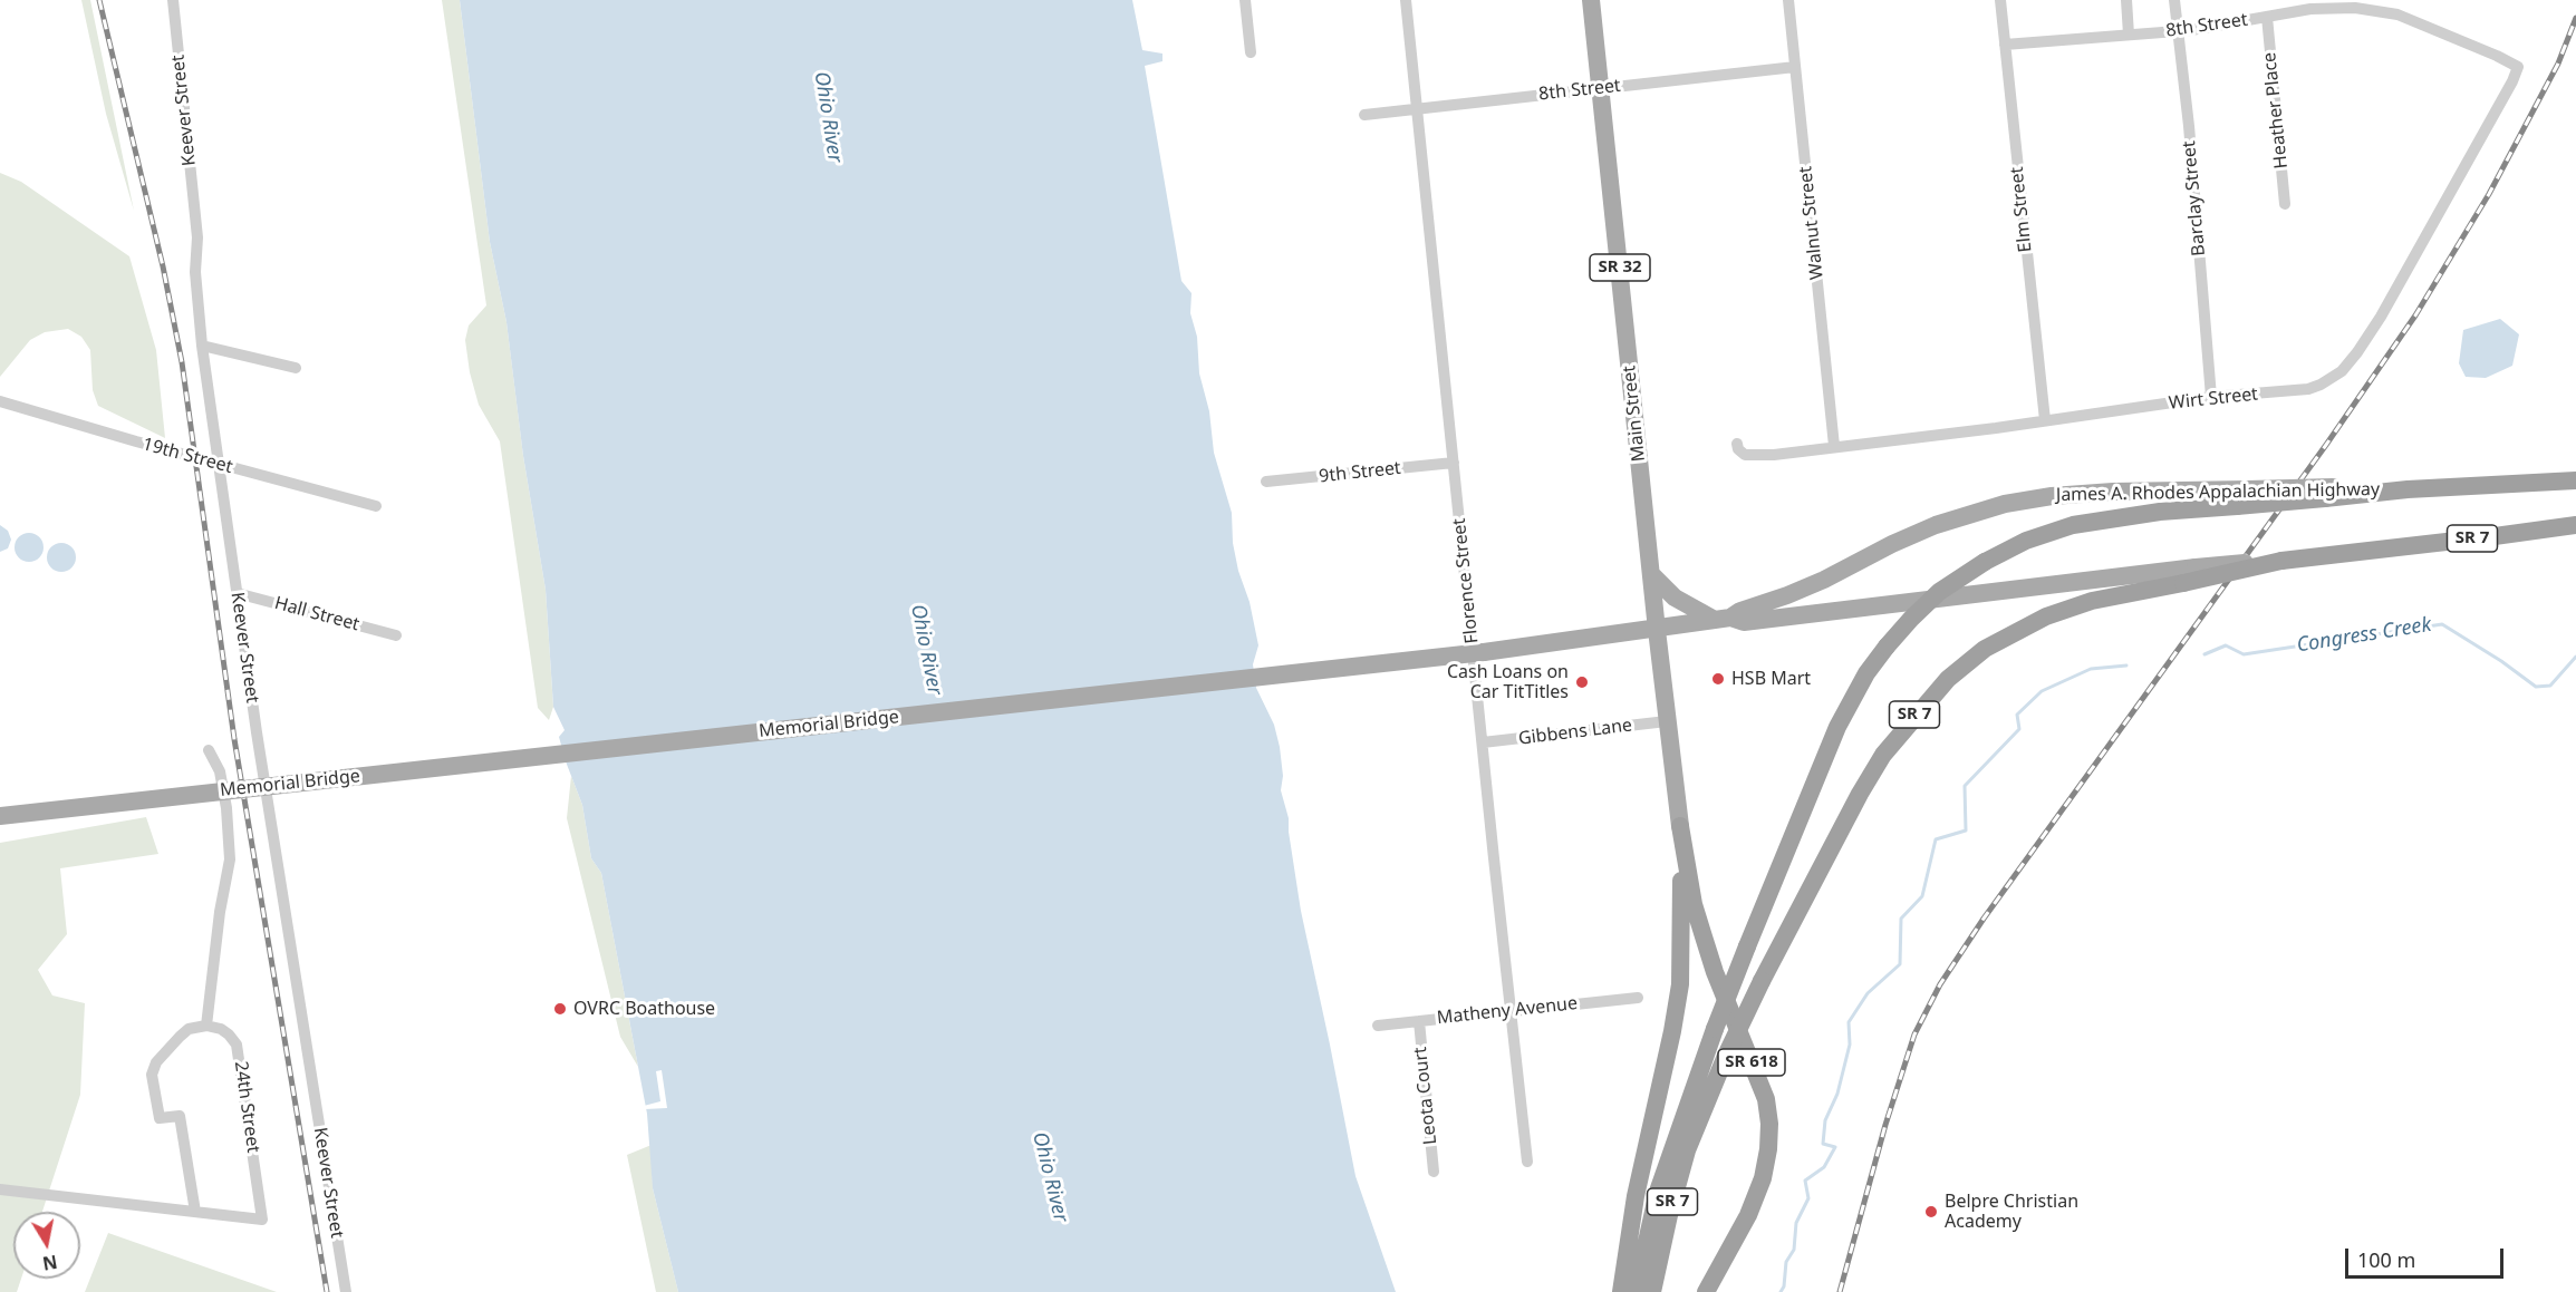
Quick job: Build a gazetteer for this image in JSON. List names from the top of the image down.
{
  "streets": {
    "highway": ["SR 7", "SR 618"],
    "main road": [
      "SR 32",
      "Main Street",
      "James A. Rhodes Appalachian Highway",
      "Memorial Bridge"
    ],
    "street": [
      "8th Street",
      "Keever Street",
      "Heather Place",
      "Barclay Street",
      "Elm Street",
      "Walnut Street",
      "Wirt Street",
      "19th Street",
      "9th Street",
      "Florence Street",
      "Hall Street",
      "Gibbens Lane",
      "Matheny Avenue",
      "Leota Court",
      "24th Street"
    ]
  },
  "crossings": [
    ["8th Street", "Heather Place"],
    ["8th Street", "Barclay Street"],
    ["8th Street", "Elm Street"],
    ["8th Street", "Walnut Street"],
    ["8th Street", "Wirt Street"],
    ["8th Street", "Main Street"],
    ["8th Street", "Florence Street"],
    ["Keever Street", "19th Street"],
    ["Keever Street", "Hall Street"],
    ["Barclay Street", "Wirt Street"],
    ["Elm Street", "Wirt Street"],
    ["Walnut Street", "Wirt Street"],
    ["Main Street", "James A. Rhodes Appalachian Highway"],
    ["Main Street", "Memorial Bridge"],
    ["Main Street", "Gibbens Lane"],
    ["Main Street", "SR 618"],
    ["9th Street", "Florence Street"],
    ["James A. Rhodes Appalachian Highway", "SR 7"],
    ["James A. Rhodes Appalachian Highway", "Memorial Bridge"],
    ["Florence Street", "Gibbens Lane"],
    ["Florence Street", "Matheny Avenue"],
    ["Matheny Avenue", "Leota Court"]
  ],
  "water": ["Ohio River", "Congress Creek"],
  "places": [
    "HSB Mart",
    "Cash Loans on Car TitTitles",
    "OVRC Boathouse",
    "Belpre Christian Academy"
  ],
  "scale_bar": "100 m",
  "north": "bottom"
}
